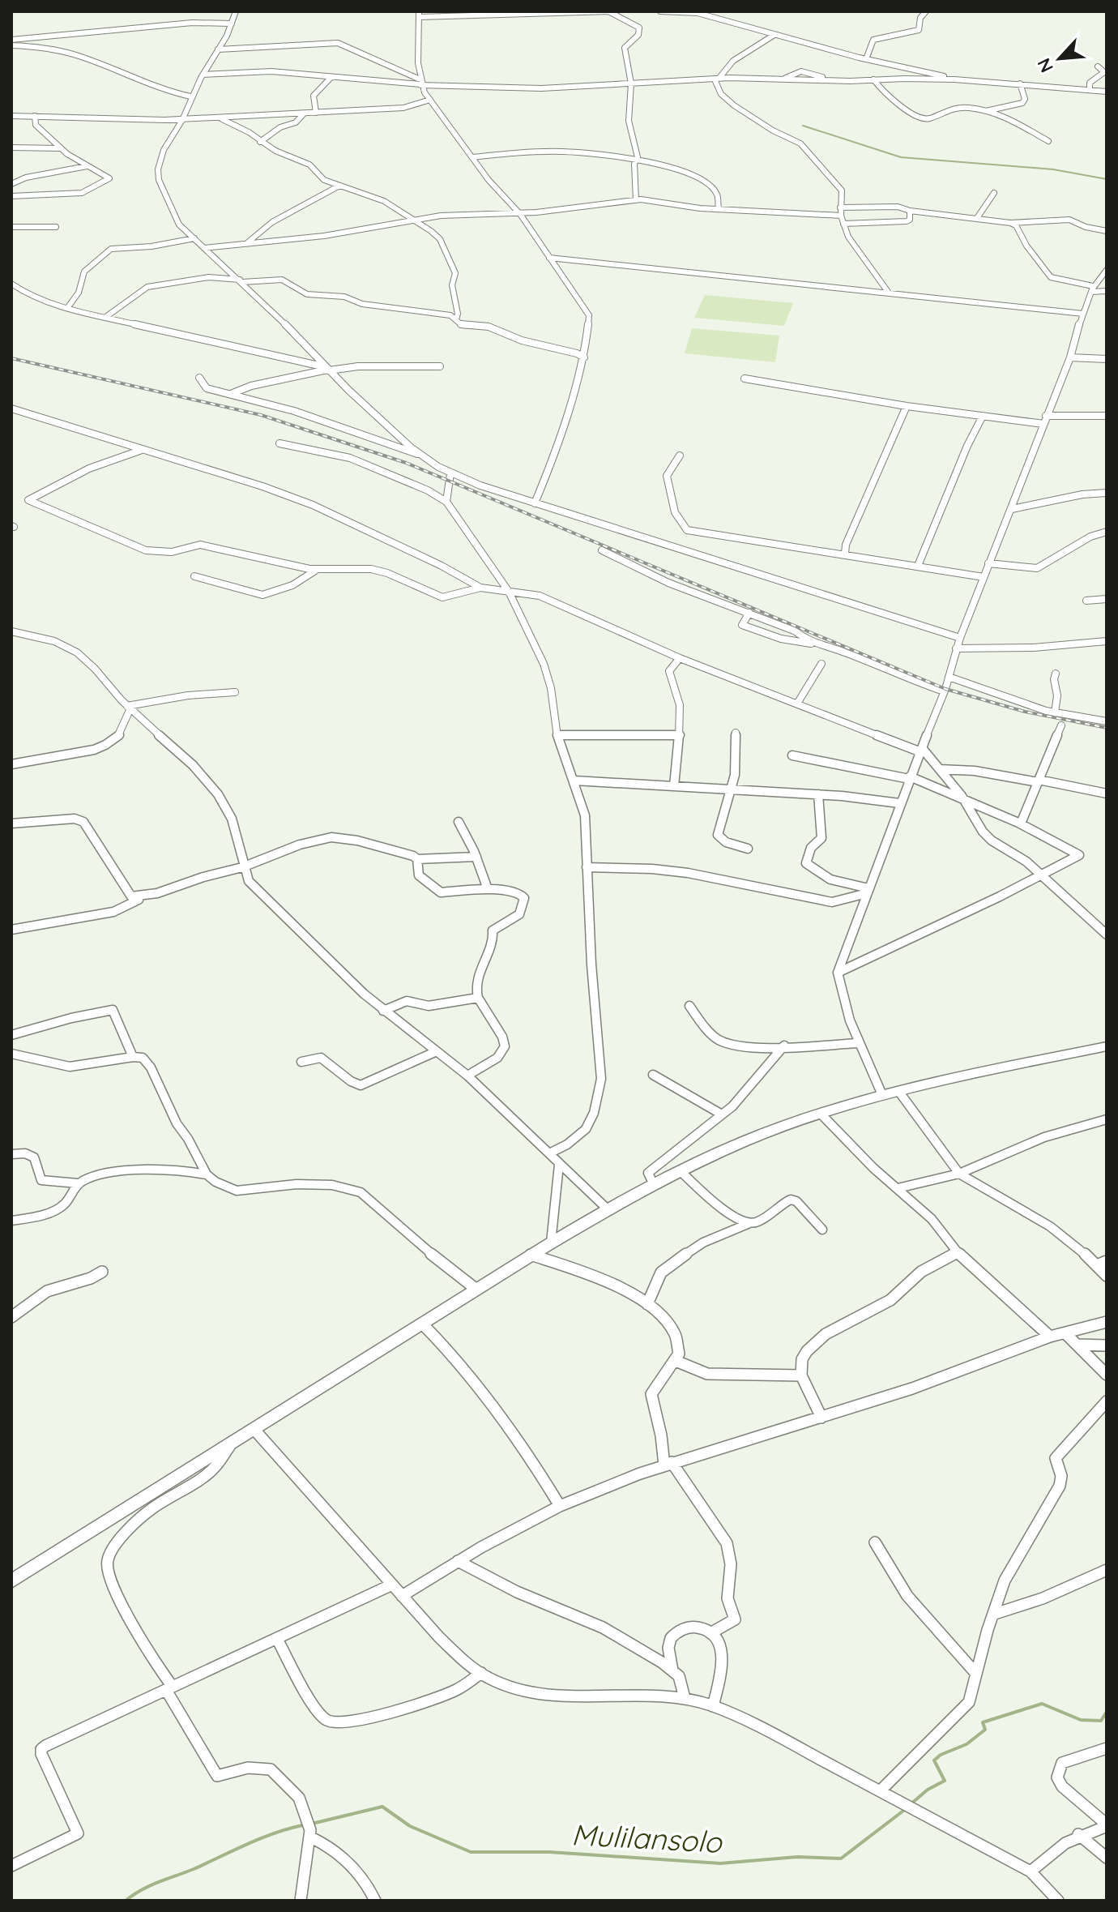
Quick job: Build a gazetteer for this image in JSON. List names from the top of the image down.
{
  "water": ["Mulilansolo"],
  "north": "bottom left"
}
